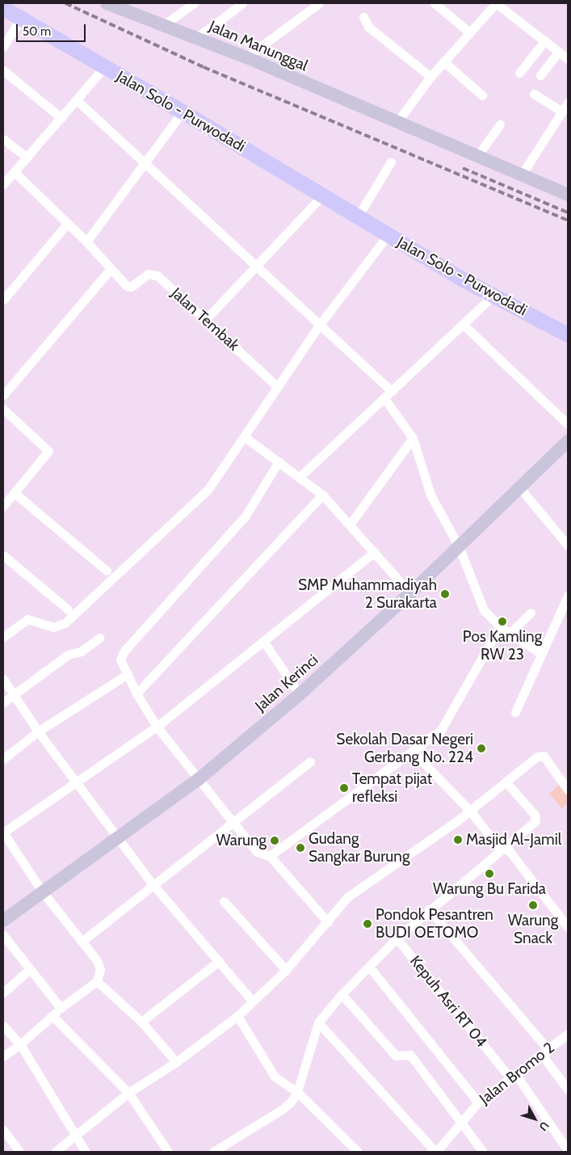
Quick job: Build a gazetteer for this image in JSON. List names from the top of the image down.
{
  "streets": {
    "main road": ["Jalan Solo - Purwodadi"],
    "street": [
      "Jalan Manunggal",
      "Jalan Tembak",
      "Jalan Kerinci",
      "Kepuh Asri RT 04",
      "Jalan Bromo 2"
    ]
  },
  "crossings": [
    ["Kepuh Asri RT 04", "Jalan Bromo 2"]
  ],
  "places": [
    "SMP Muhammadiyah 2 Surakarta",
    "Pos Kamling RW 23",
    "Sekolah Dasar Negeri Gerbang No. 224",
    "Tempat pijat refleksi",
    "Masjid Al-Jamil",
    "Warung",
    "Gudang Sangkar Burung",
    "Warung Bu Farida",
    "Warung Snack",
    "Pondok Pesantren BUDI OETOMO"
  ],
  "scale_bar": "50 m",
  "north": "bottom right"
}
